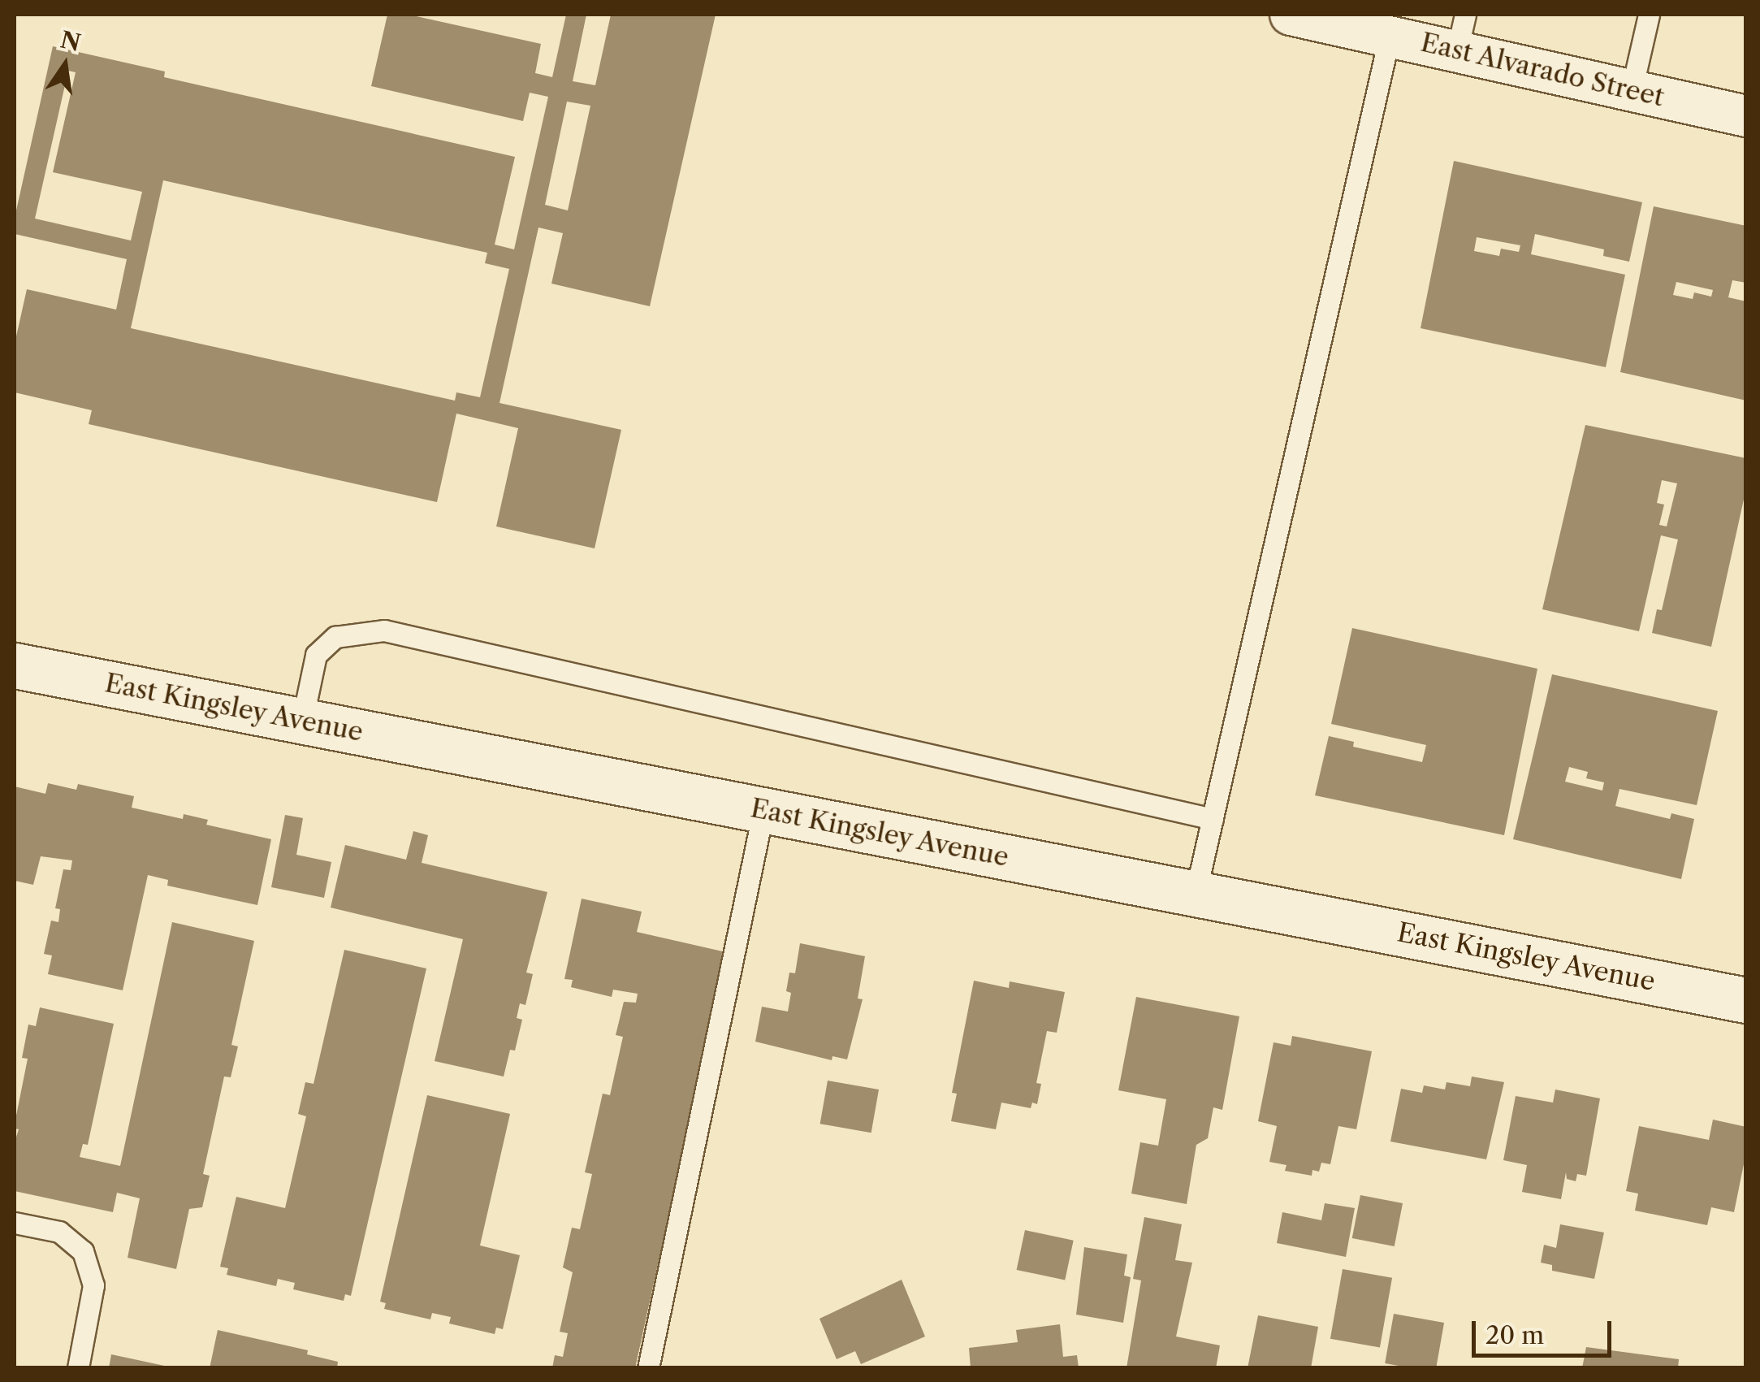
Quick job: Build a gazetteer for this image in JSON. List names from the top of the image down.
{
  "streets": {
    "street": ["East Alvarado Street", "East Kingsley Avenue"]
  },
  "scale_bar": "20 m",
  "north": "top"
}
